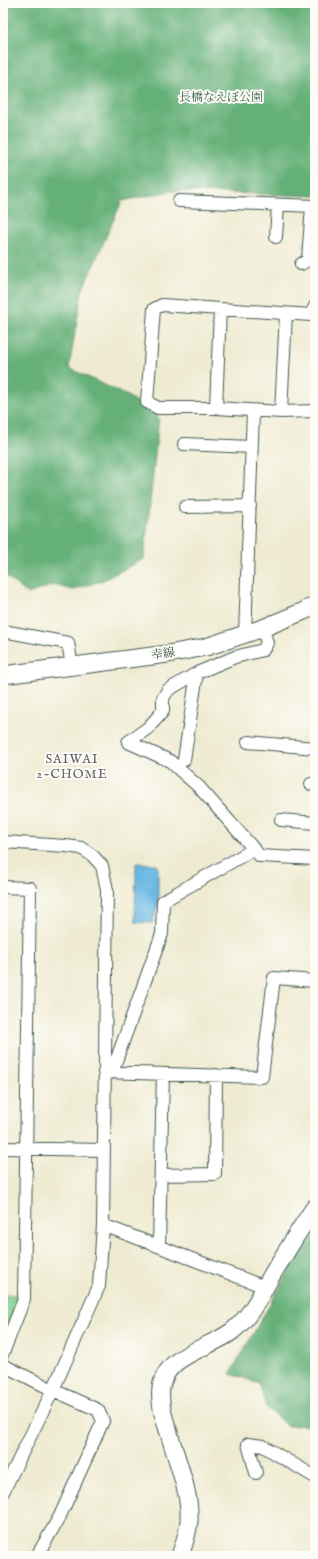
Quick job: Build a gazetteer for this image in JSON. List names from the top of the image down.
{
  "streets": {
    "street": ["幸線"]
  },
  "districts": ["SAIWAI 2-CHOME"],
  "parks": ["長橋なえぼ公園"]
}
